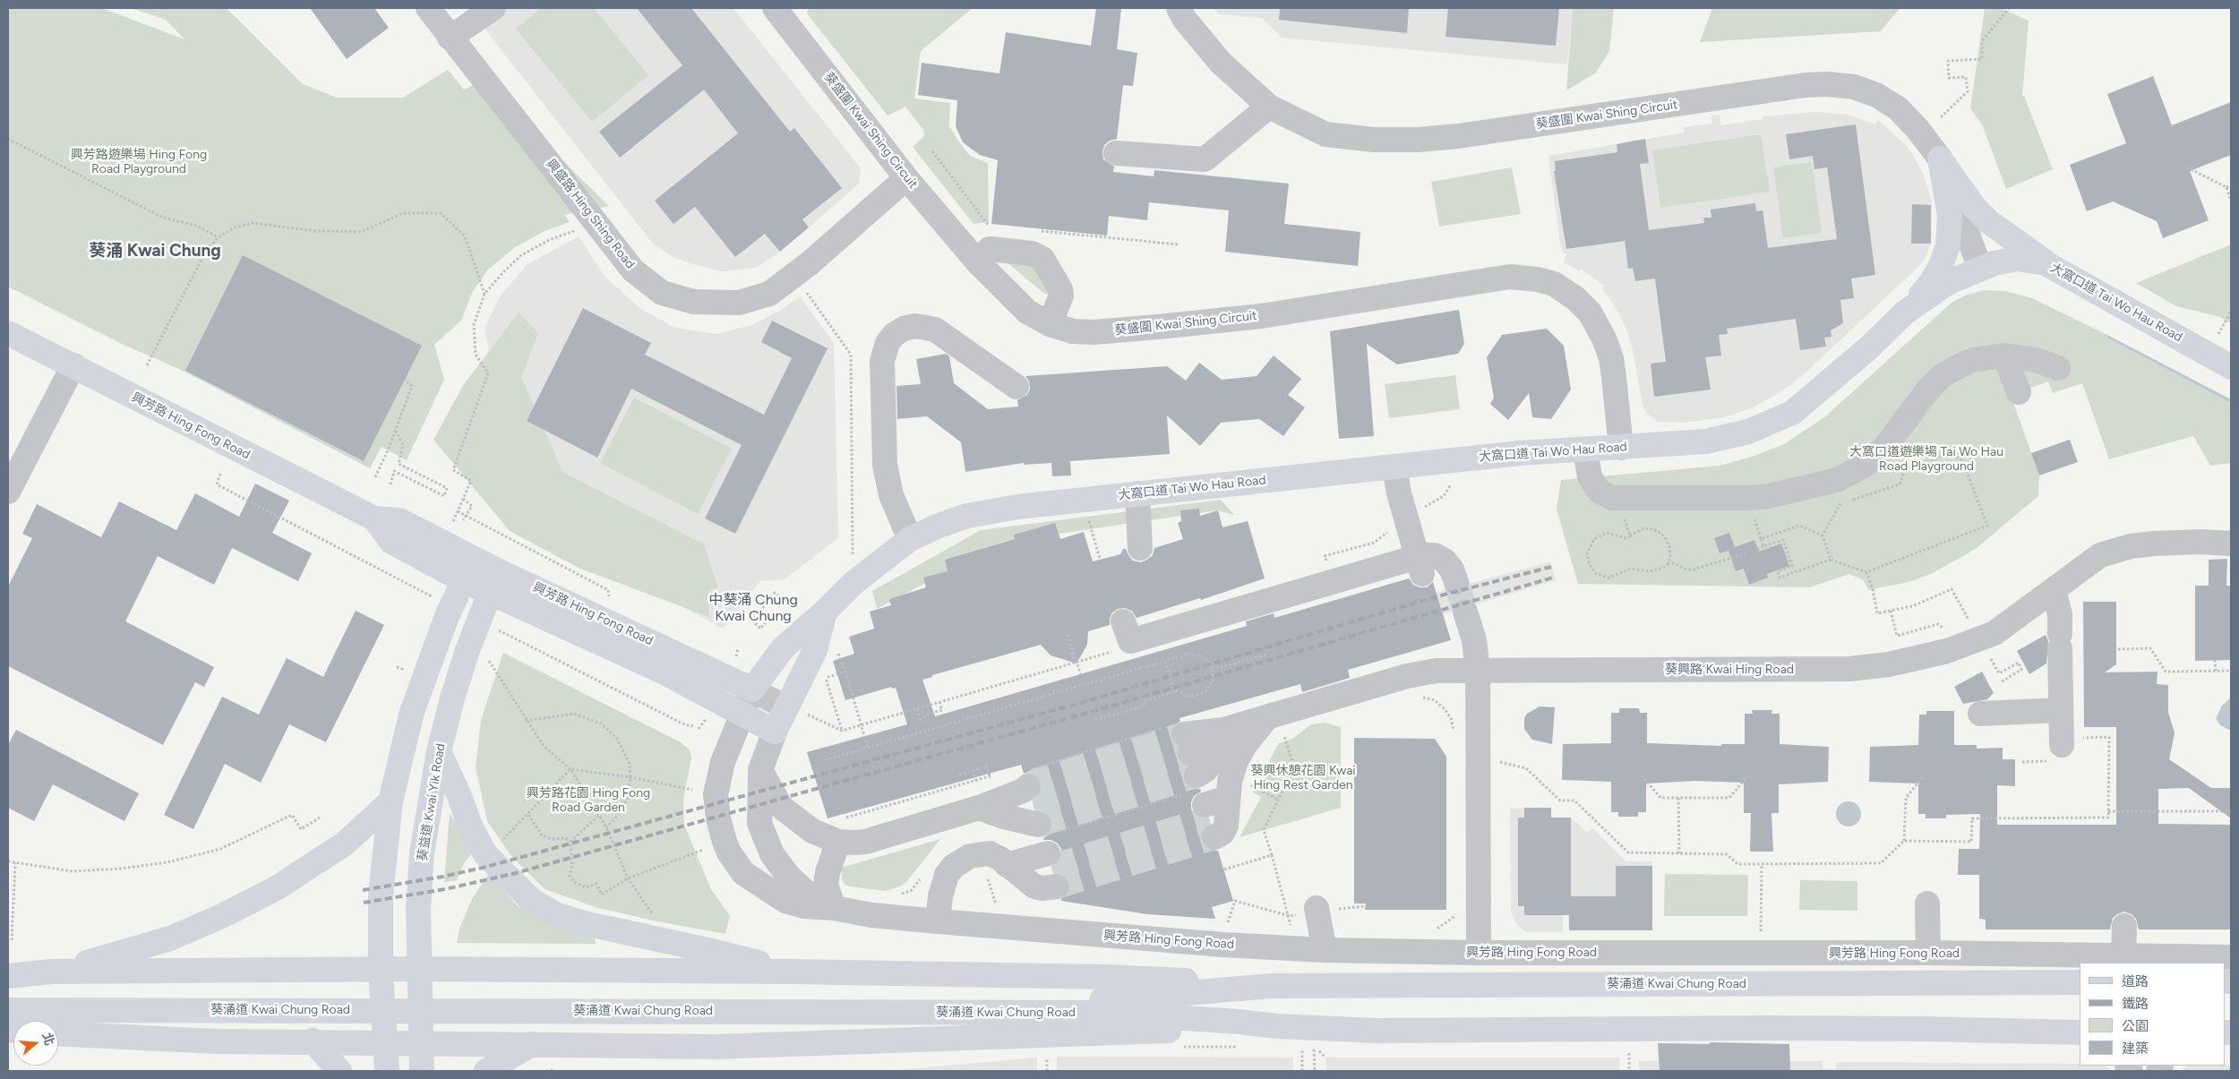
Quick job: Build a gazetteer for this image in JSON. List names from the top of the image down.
{
  "streets": {
    "main road": [
      "大窩口道 Tai Wo Hau Road",
      "興芳路 Hing Fong Road",
      "葵益道 Kwai Yik Road",
      "葵涌道 Kwai Chung Road"
    ],
    "street": ["葵盛圍 Kwai Shing Circuit", "興盛路 Hing Shing Road", "葵興路 Kwai Hing Road"]
  },
  "crossings": [
    ["葵盛圍 Kwai Shing Circuit", "興盛路 Hing Shing Road"],
    ["葵盛圍 Kwai Shing Circuit", "大窩口道 Tai Wo Hau Road"],
    ["大窩口道 Tai Wo Hau Road", "興芳路 Hing Fong Road"],
    ["興芳路 Hing Fong Road", "葵益道 Kwai Yik Road"],
    ["葵益道 Kwai Yik Road", "葵涌道 Kwai Chung Road"]
  ],
  "districts": ["葵涌 Kwai Chung", "中葵涌 Chung Kwai Chung"],
  "parks": [
    "興芳路遊樂場 Hing Fong Road Playground",
    "大窩口道遊樂場 Tai Wo Hau Road Playground",
    "葵興休憩花園 Kwai Hing Rest Garden",
    "興芳路花園 Hing Fong Road Garden"
  ],
  "legend": [
    "道路",
    "鐵路",
    "公園",
    "建築"
  ],
  "north": "right"
}
